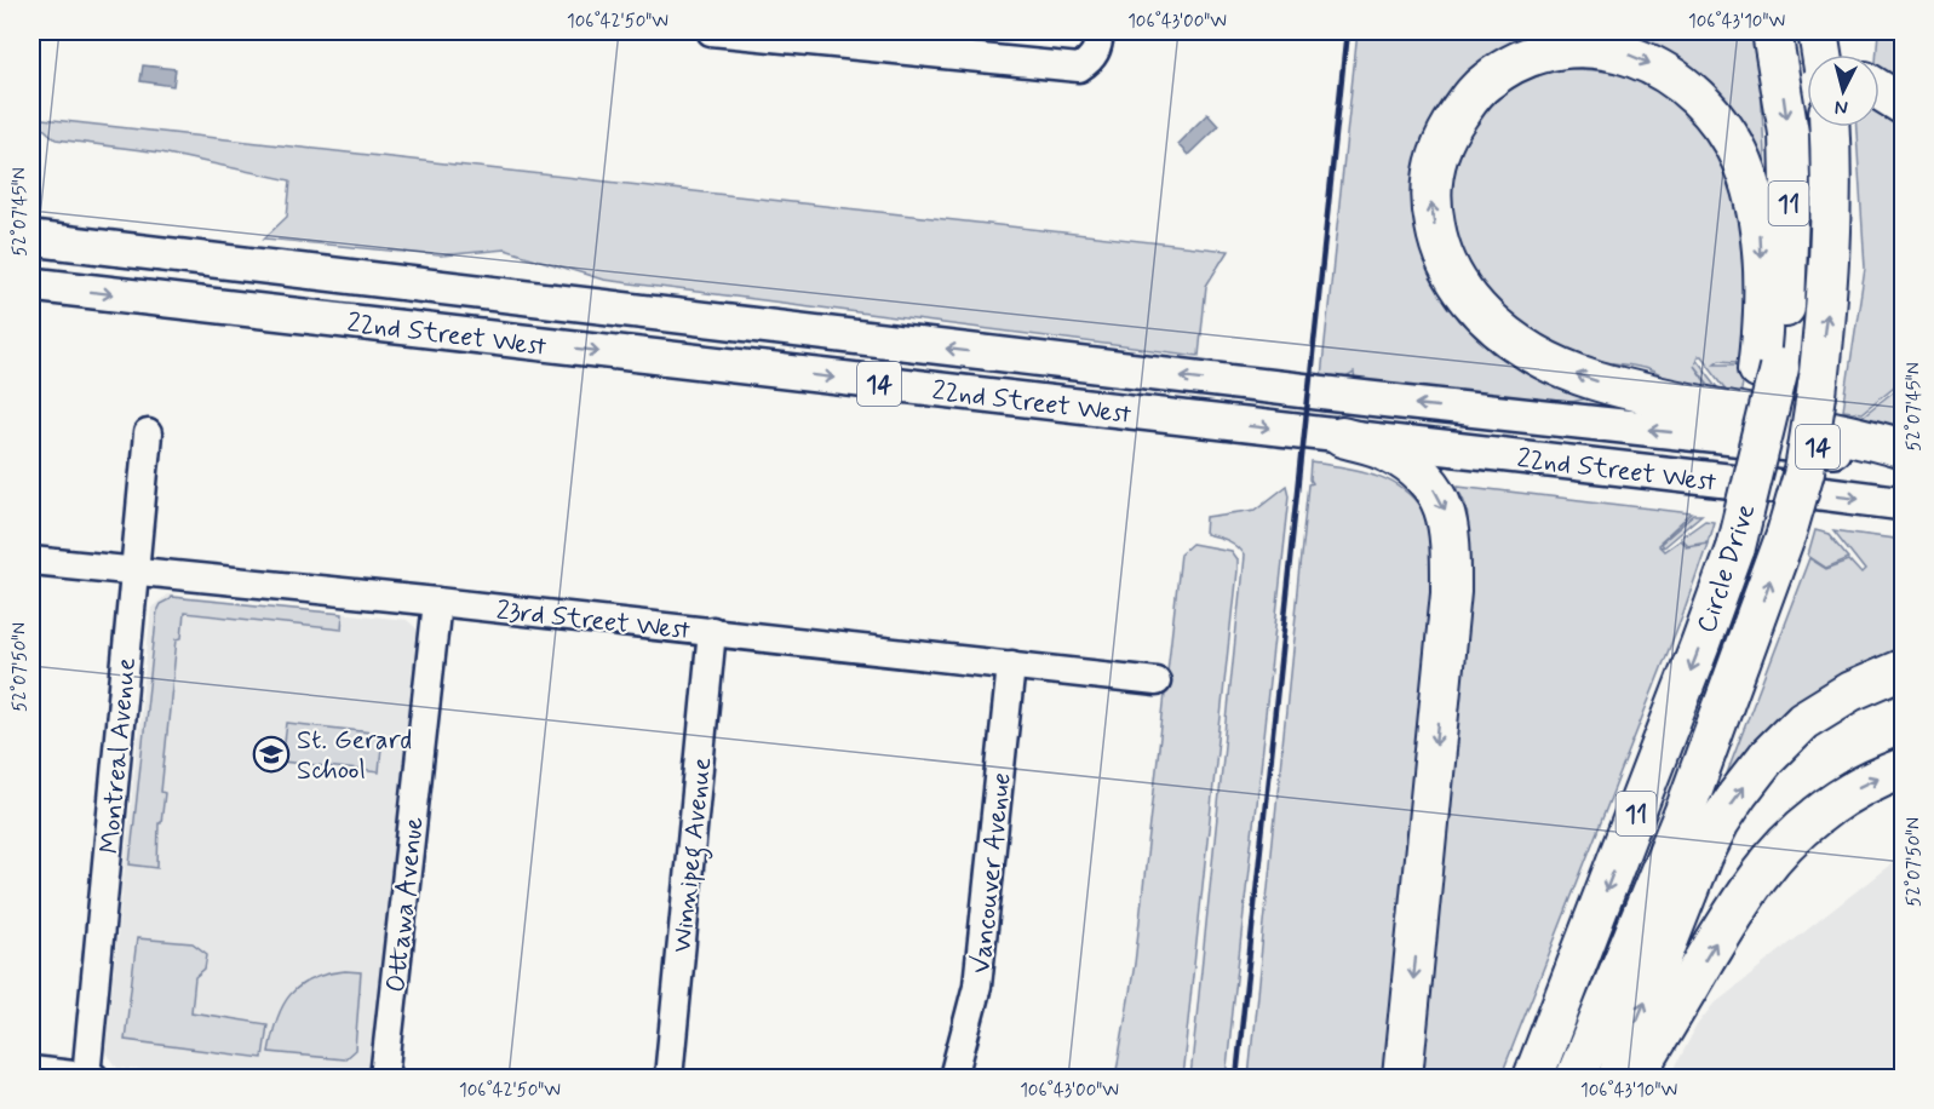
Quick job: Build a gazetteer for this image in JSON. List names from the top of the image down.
{
  "streets": {
    "highway": ["11", "Circle Drive"],
    "main road": ["22nd Street West", "14"],
    "street": [
      "23rd Street West",
      "Montreal Avenue",
      "Winnipeg Avenue",
      "Vancouver Avenue",
      "Ottawa Avenue"
    ]
  },
  "crossings": [
    ["23rd Street West", "Montreal Avenue"],
    ["23rd Street West", "Winnipeg Avenue"],
    ["23rd Street West", "Vancouver Avenue"],
    ["23rd Street West", "Ottawa Avenue"]
  ],
  "places": {
    "school or university": ["St. Gerard School"]
  },
  "north": "bottom",
  "coordinates": [
    "106°42'50\"W",
    "106°43'00\"W",
    "106°43'10\"W",
    "52°07'45\"N",
    "52°07'50\"N"
  ]
}
